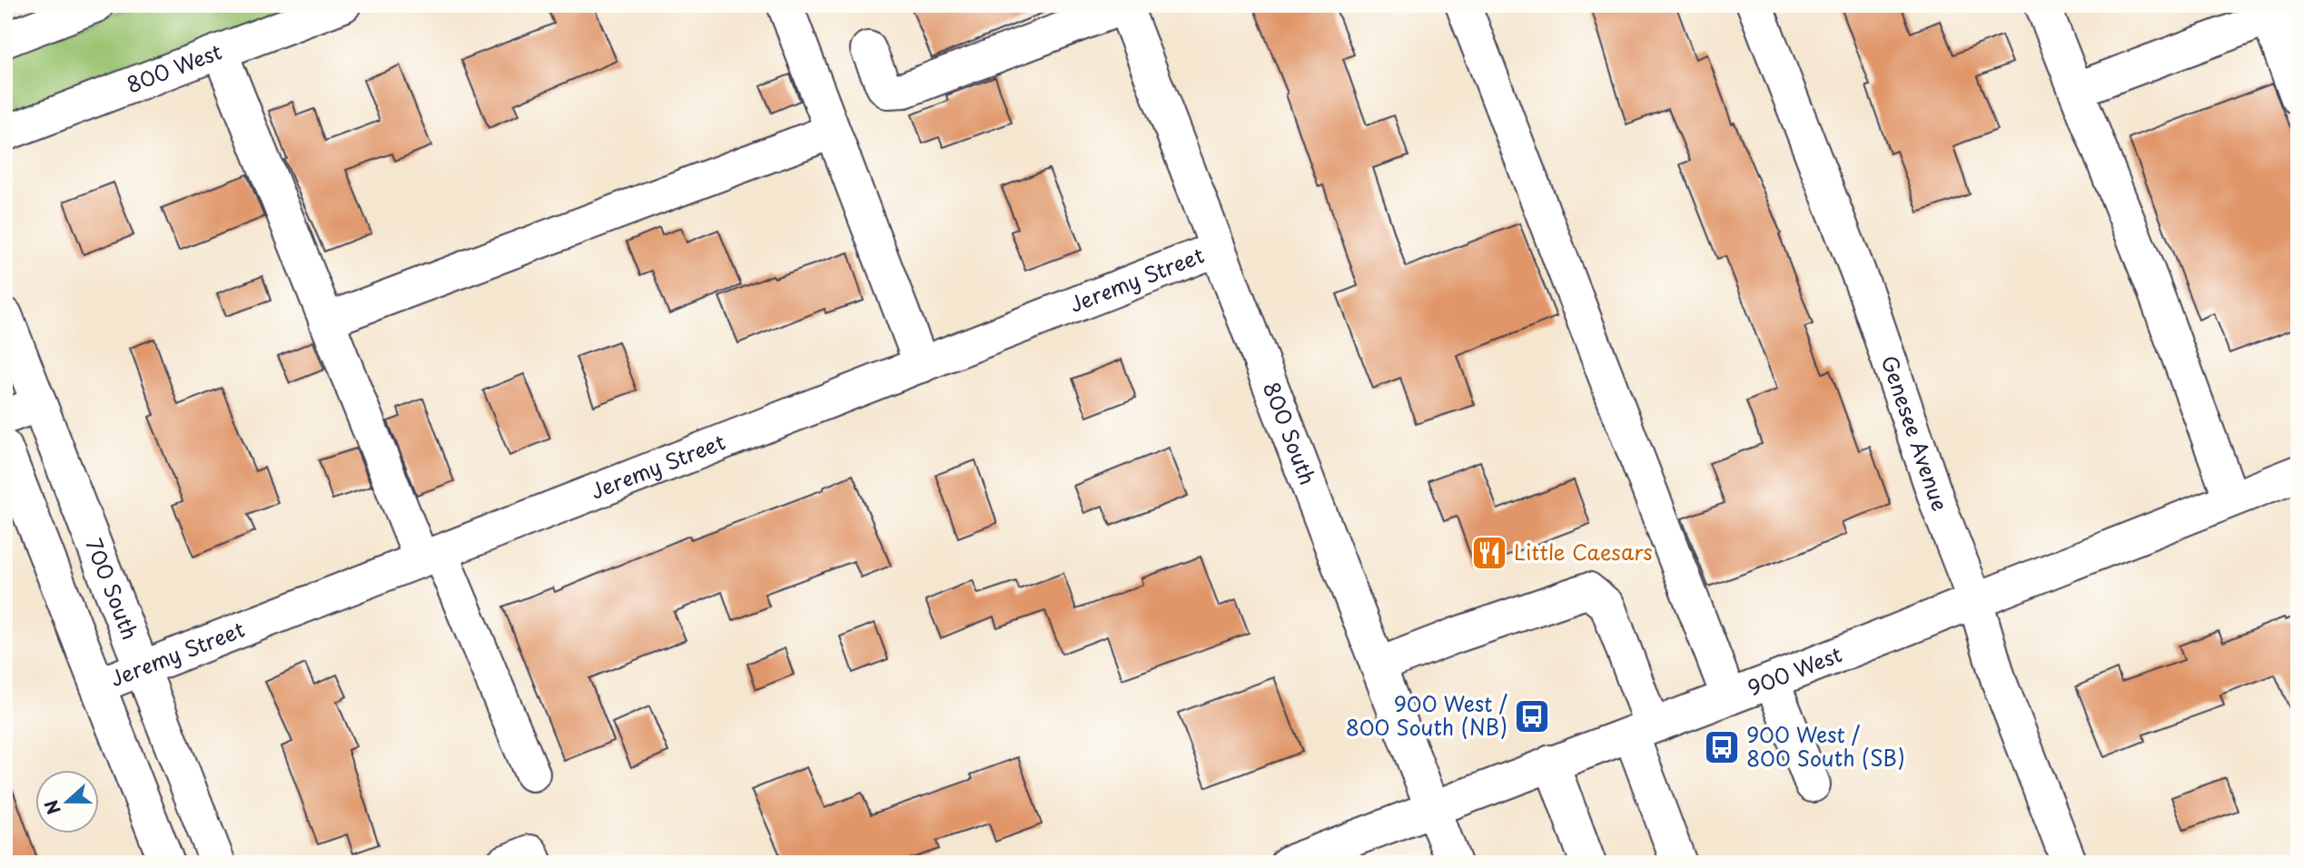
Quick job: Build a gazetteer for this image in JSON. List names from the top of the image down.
{
  "streets": {
    "street": [
      "800 West",
      "Jeremy Street",
      "Genesee Avenue",
      "800 South",
      "700 South",
      "900 West"
    ]
  },
  "crossings": [
    ["Jeremy Street", "800 South"],
    ["Jeremy Street", "700 South"],
    ["Genesee Avenue", "900 West"],
    ["800 South", "900 West"]
  ],
  "places": {
    "restaurant": ["Little Caesars"],
    "bus stop": ["900 West / 800 South (NB)", "900 West / 800 South (SB)"]
  },
  "north": "left"
}
